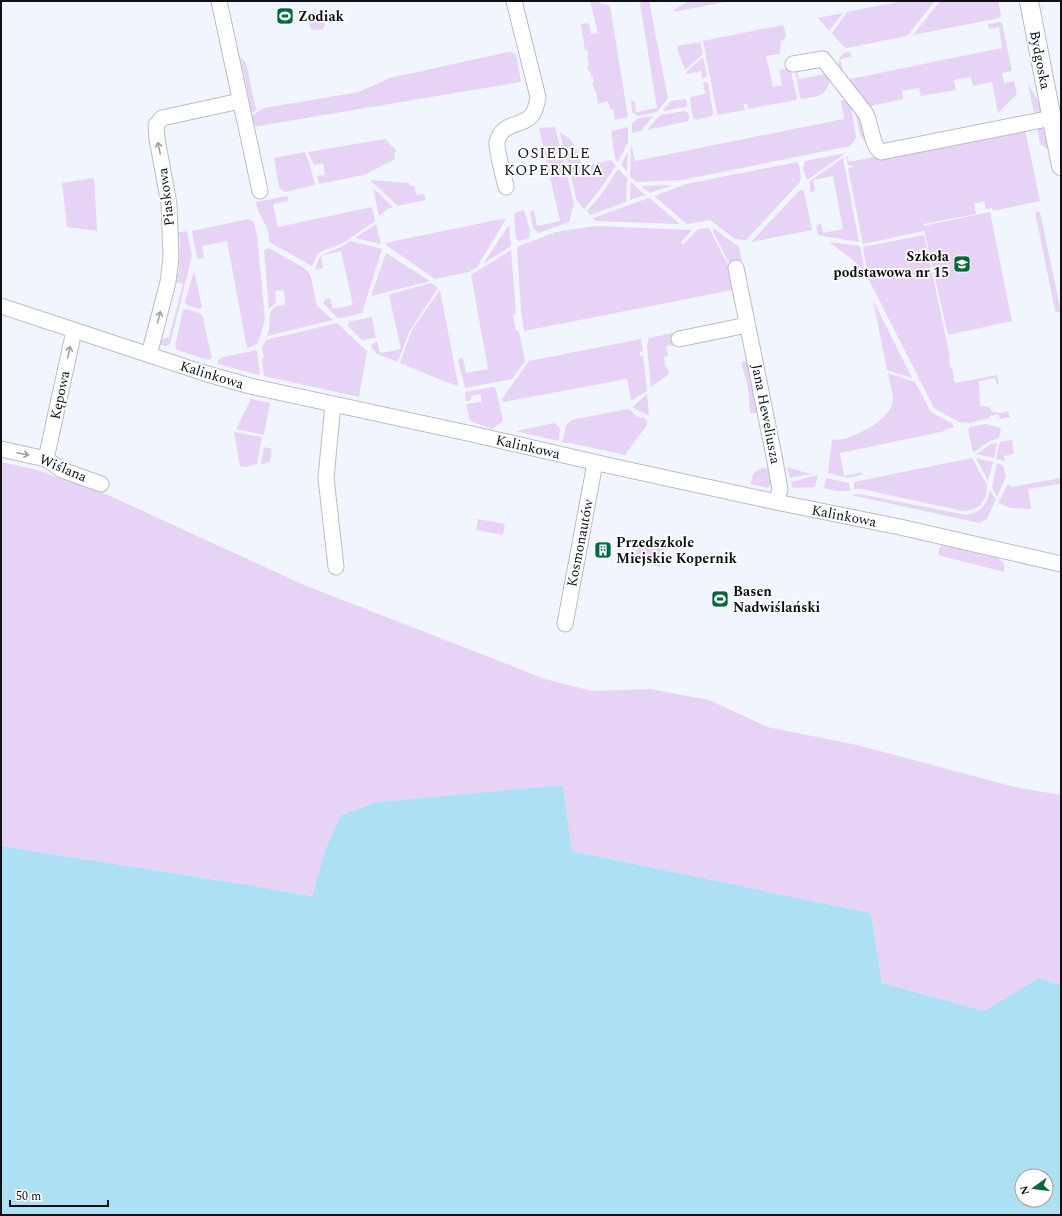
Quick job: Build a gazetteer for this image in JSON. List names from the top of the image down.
{
  "streets": {
    "street": [
      "Bydgoska",
      "Piaskowa",
      "Kalinkowa",
      "Kępowa",
      "Jana Heweliusza",
      "Wiślana",
      "Kosmonautów"
    ]
  },
  "crossings": [
    ["Piaskowa", "Kalinkowa"],
    ["Kalinkowa", "Kępowa"],
    ["Kalinkowa", "Jana Heweliusza"],
    ["Kalinkowa", "Kosmonautów"],
    ["Kępowa", "Wiślana"]
  ],
  "one_way": ["Piaskowa", "Kępowa", "Wiślana"],
  "districts": ["OSIEDLE KOPERNIKA"],
  "places": {
    "sports": ["Zodiak", "Basen Nadwiślański"],
    "school or university": ["Szkoła podstawowa nr 15"],
    "building": ["Przedszkole Miejskie Kopernik"]
  },
  "scale_bar": "50 m",
  "north": "left"
}
